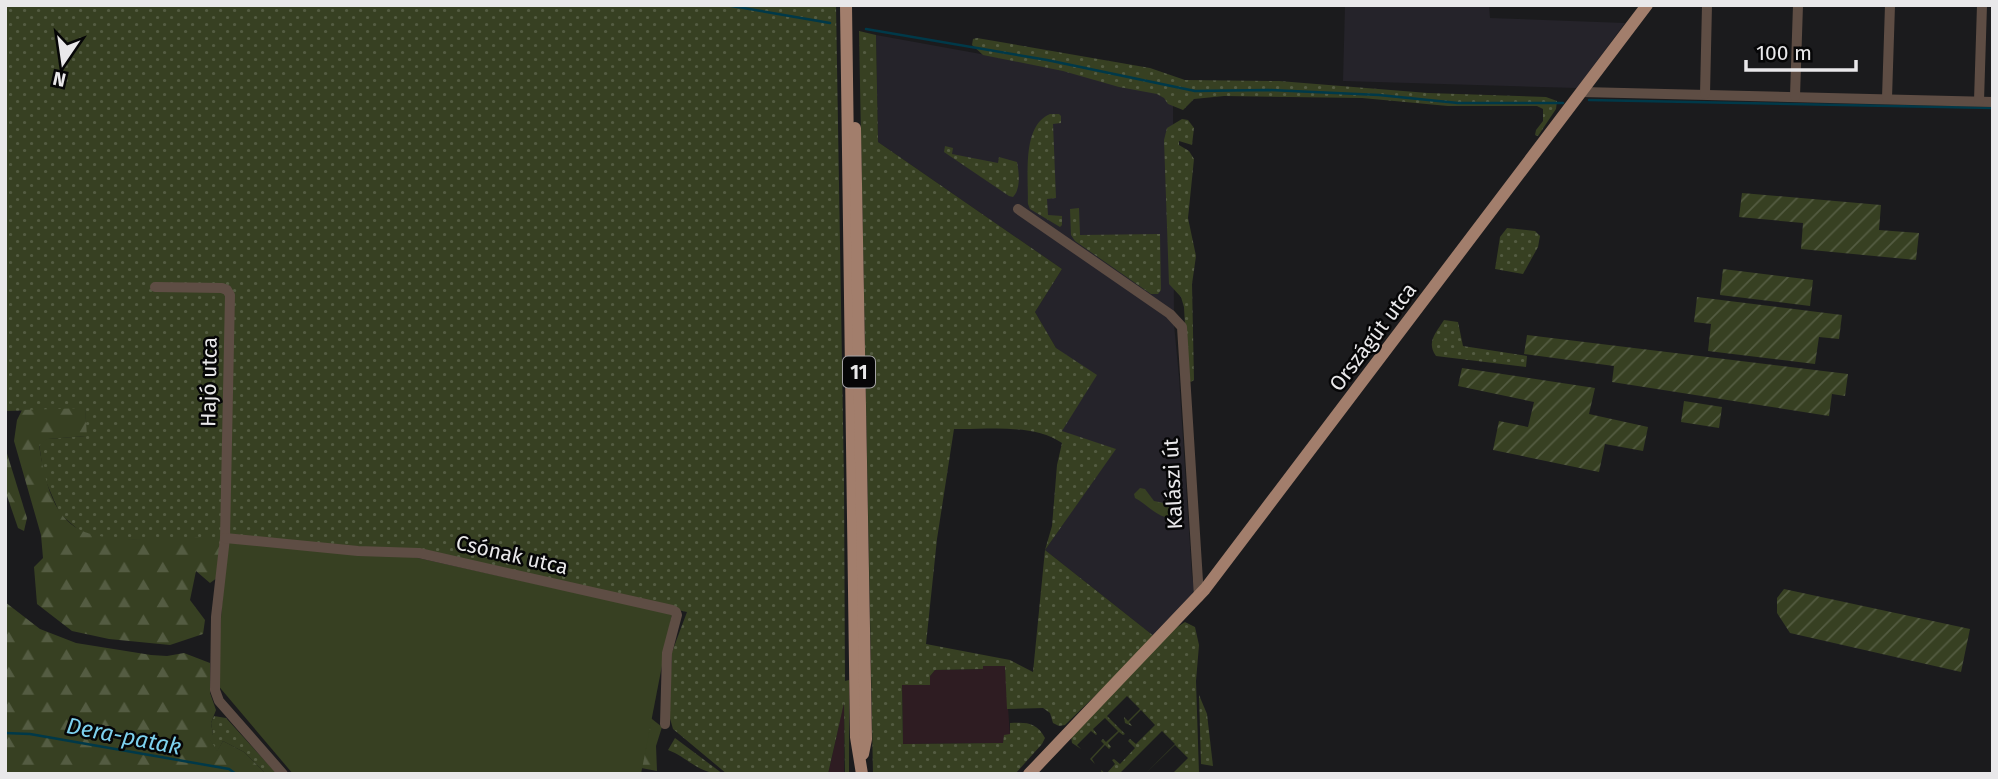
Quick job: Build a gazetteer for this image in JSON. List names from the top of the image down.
{
  "streets": {
    "main road": ["Országút utca", "11"],
    "street": ["Hajó utca", "Kalászi út", "Csónak utca"]
  },
  "crossings": [
    ["Országút utca", "Kalászi út"],
    ["Hajó utca", "Csónak utca"]
  ],
  "water": ["Dera-patak"],
  "scale_bar": "100 m",
  "north": "bottom"
}
